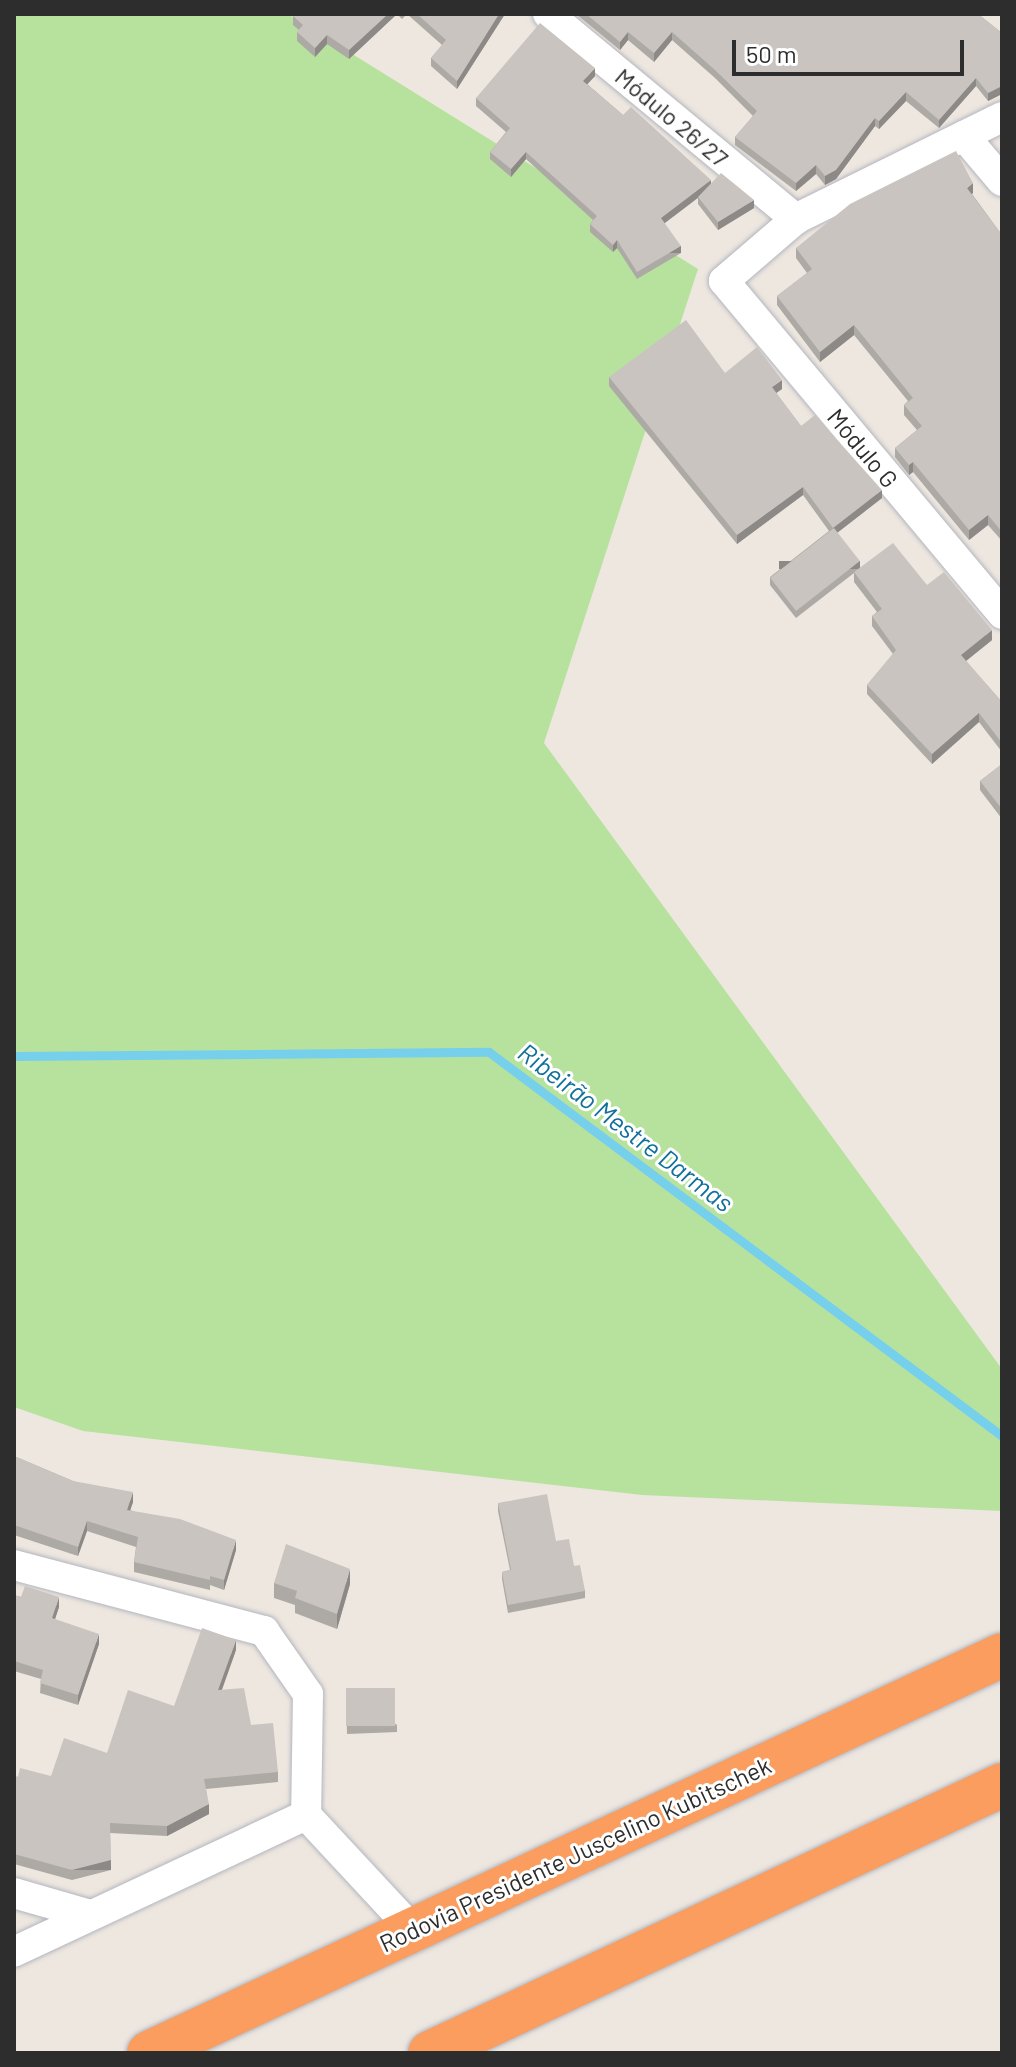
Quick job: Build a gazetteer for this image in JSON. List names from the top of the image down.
{
  "streets": {
    "highway": ["Rodovia Presidente Juscelino Kubitschek"],
    "street": ["Módulo 26/27", "Módulo G"]
  },
  "crossings": [
    ["Módulo 26/27", "Módulo G"]
  ],
  "water": ["Ribeirão Mestre Darmas"],
  "scale_bar": "50 m"
}
